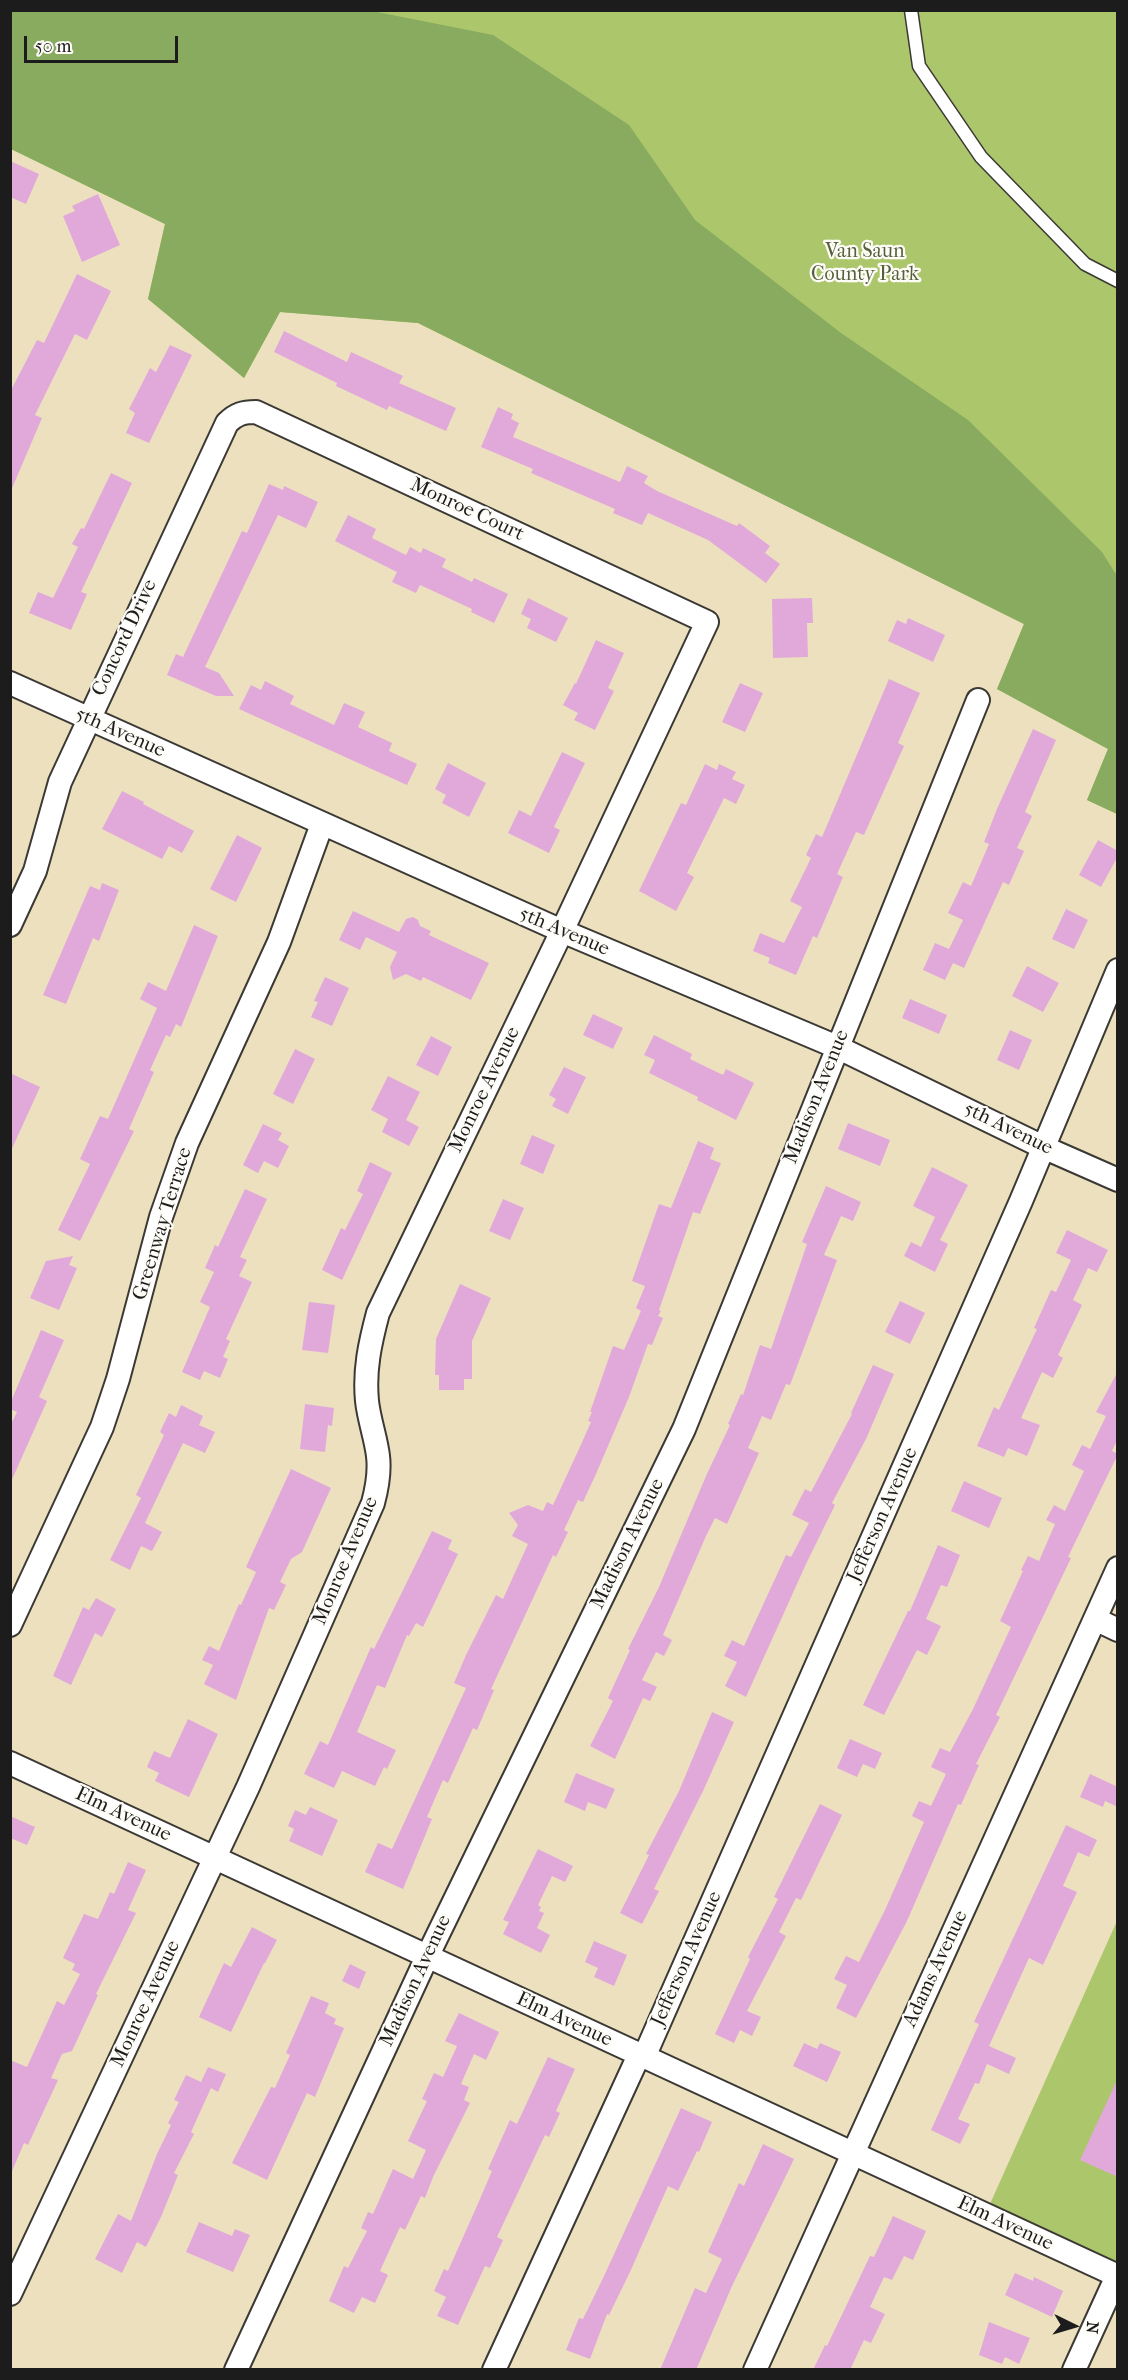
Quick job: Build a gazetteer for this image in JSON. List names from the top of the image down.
{
  "streets": {
    "street": [
      "Monroe Court",
      "Concord Drive",
      "5th Avenue",
      "Monroe Avenue",
      "Madison Avenue",
      "Greenway Terrace",
      "Jefferson Avenue",
      "Elm Avenue",
      "Adams Avenue"
    ]
  },
  "crossings": [
    ["Monroe Court", "Concord Drive"],
    ["Monroe Court", "Monroe Avenue"],
    ["Concord Drive", "5th Avenue"],
    ["5th Avenue", "Monroe Avenue"],
    ["5th Avenue", "Madison Avenue"],
    ["5th Avenue", "Greenway Terrace"],
    ["5th Avenue", "Jefferson Avenue"],
    ["Monroe Avenue", "Elm Avenue"],
    ["Madison Avenue", "Elm Avenue"],
    ["Jefferson Avenue", "Elm Avenue"],
    ["Elm Avenue", "Adams Avenue"]
  ],
  "parks": ["Van Saun County Park"],
  "scale_bar": "50 m",
  "north": "right"
}
